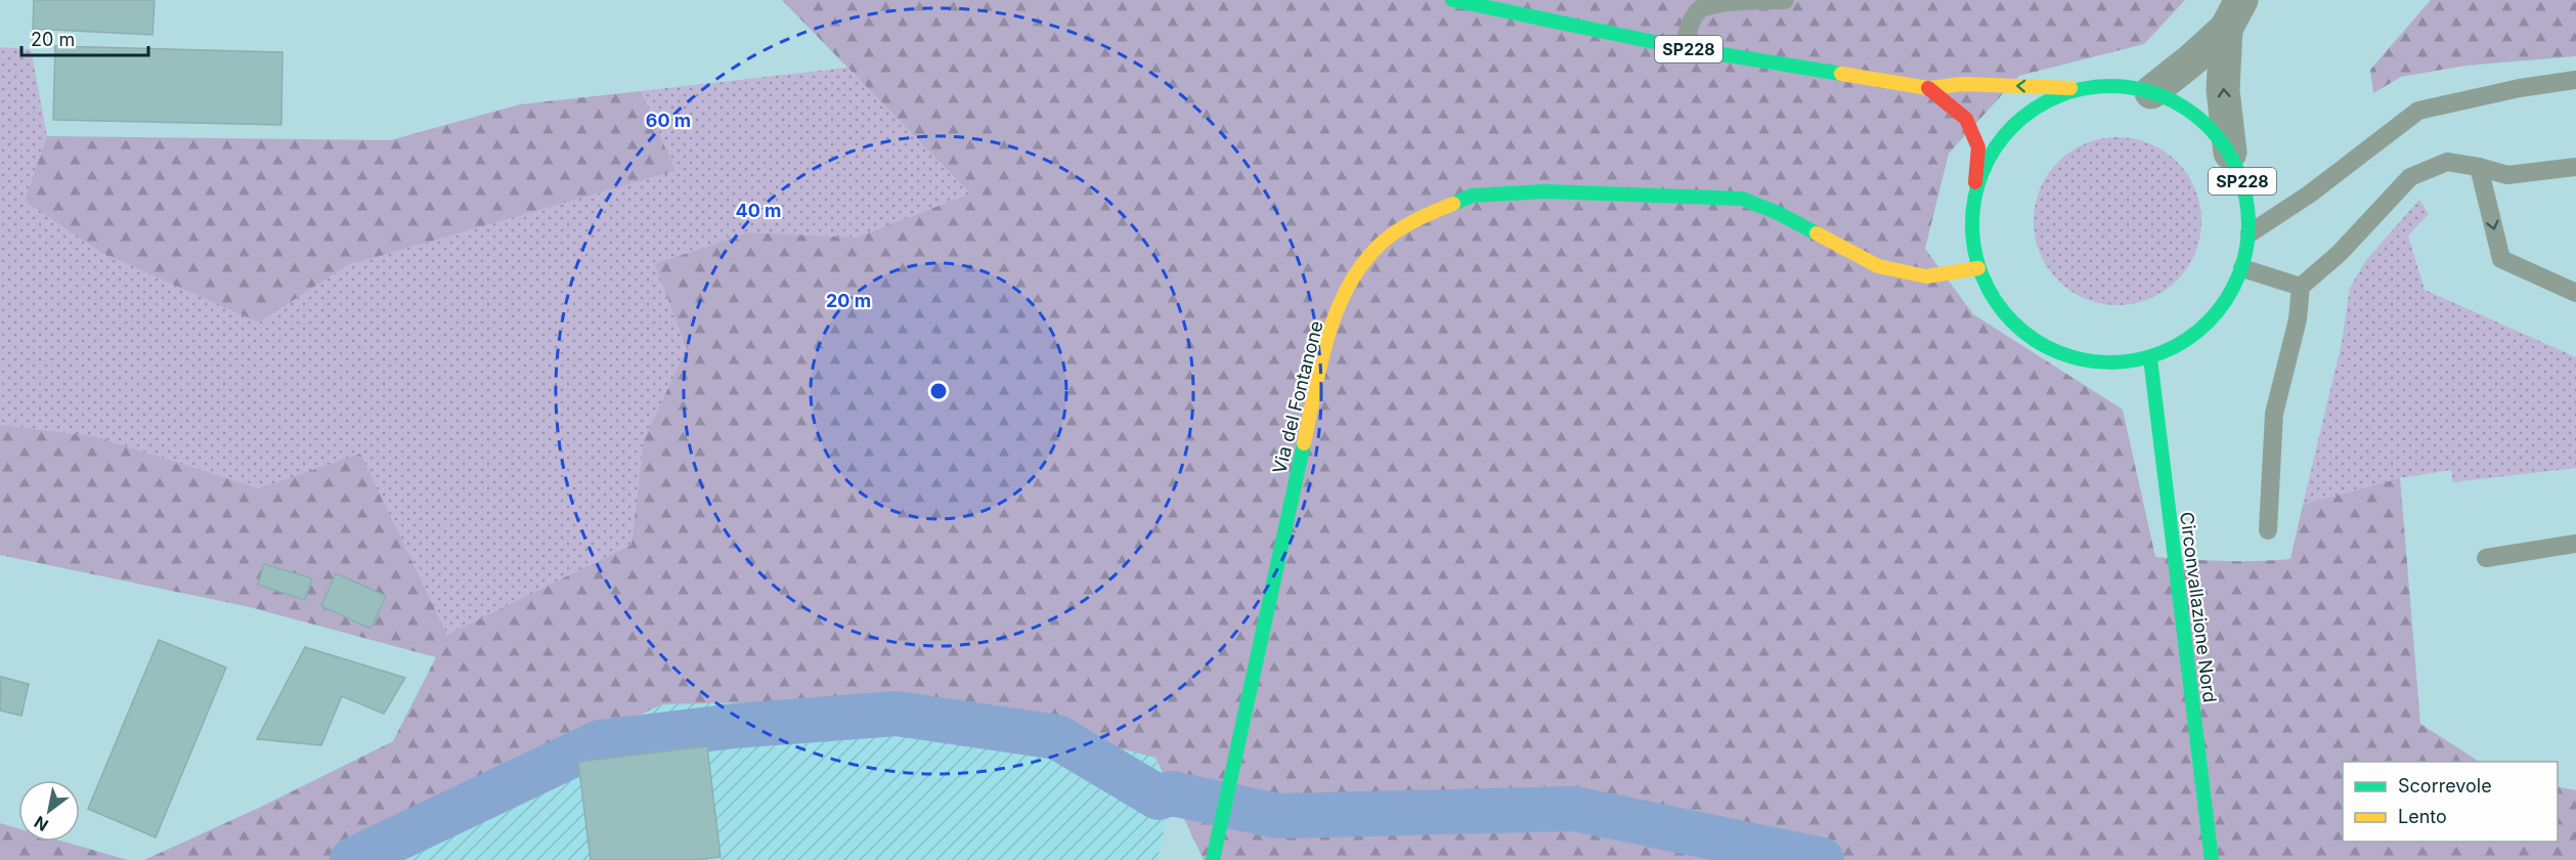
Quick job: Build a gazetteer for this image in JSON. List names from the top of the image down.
{
  "streets": {
    "main road": ["SP228", "Via del Fontanone", "Circonvallazione Nord"]
  },
  "crossings": [
    ["SP228", "Via del Fontanone"],
    ["SP228", "Circonvallazione Nord"]
  ],
  "legend": ["Scorrevole", "Lento"],
  "scale_bar": "20 m",
  "north": "bottom left",
  "rings": ["60 m", "40 m", "20 m"]
}
